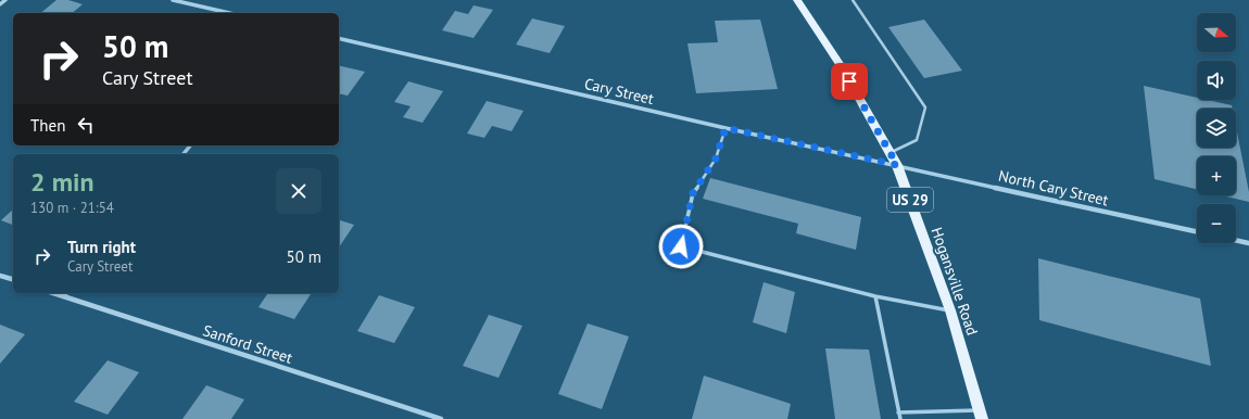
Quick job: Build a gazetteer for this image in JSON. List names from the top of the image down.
{
  "streets": {
    "main road": ["US 29", "Hogansville Road"],
    "street": ["Cary Street", "North Cary Street", "Sanford Street"]
  },
  "crossings": [
    ["Cary Street", "North Cary Street"],
    ["Cary Street", "Hogansville Road"],
    ["North Cary Street", "Hogansville Road"]
  ],
  "north": "right",
  "page": {
    "map_buttons": ["+", "−"],
    "turn": ["50 m", "Cary Street"],
    "then": "Then",
    "heading": ["2 min", "130 m · 21:54"],
    "list": [
      {
        "name": "Turn right",
        "note": "Cary Street",
        "value": "50 m"
      }
    ]
  }
}
